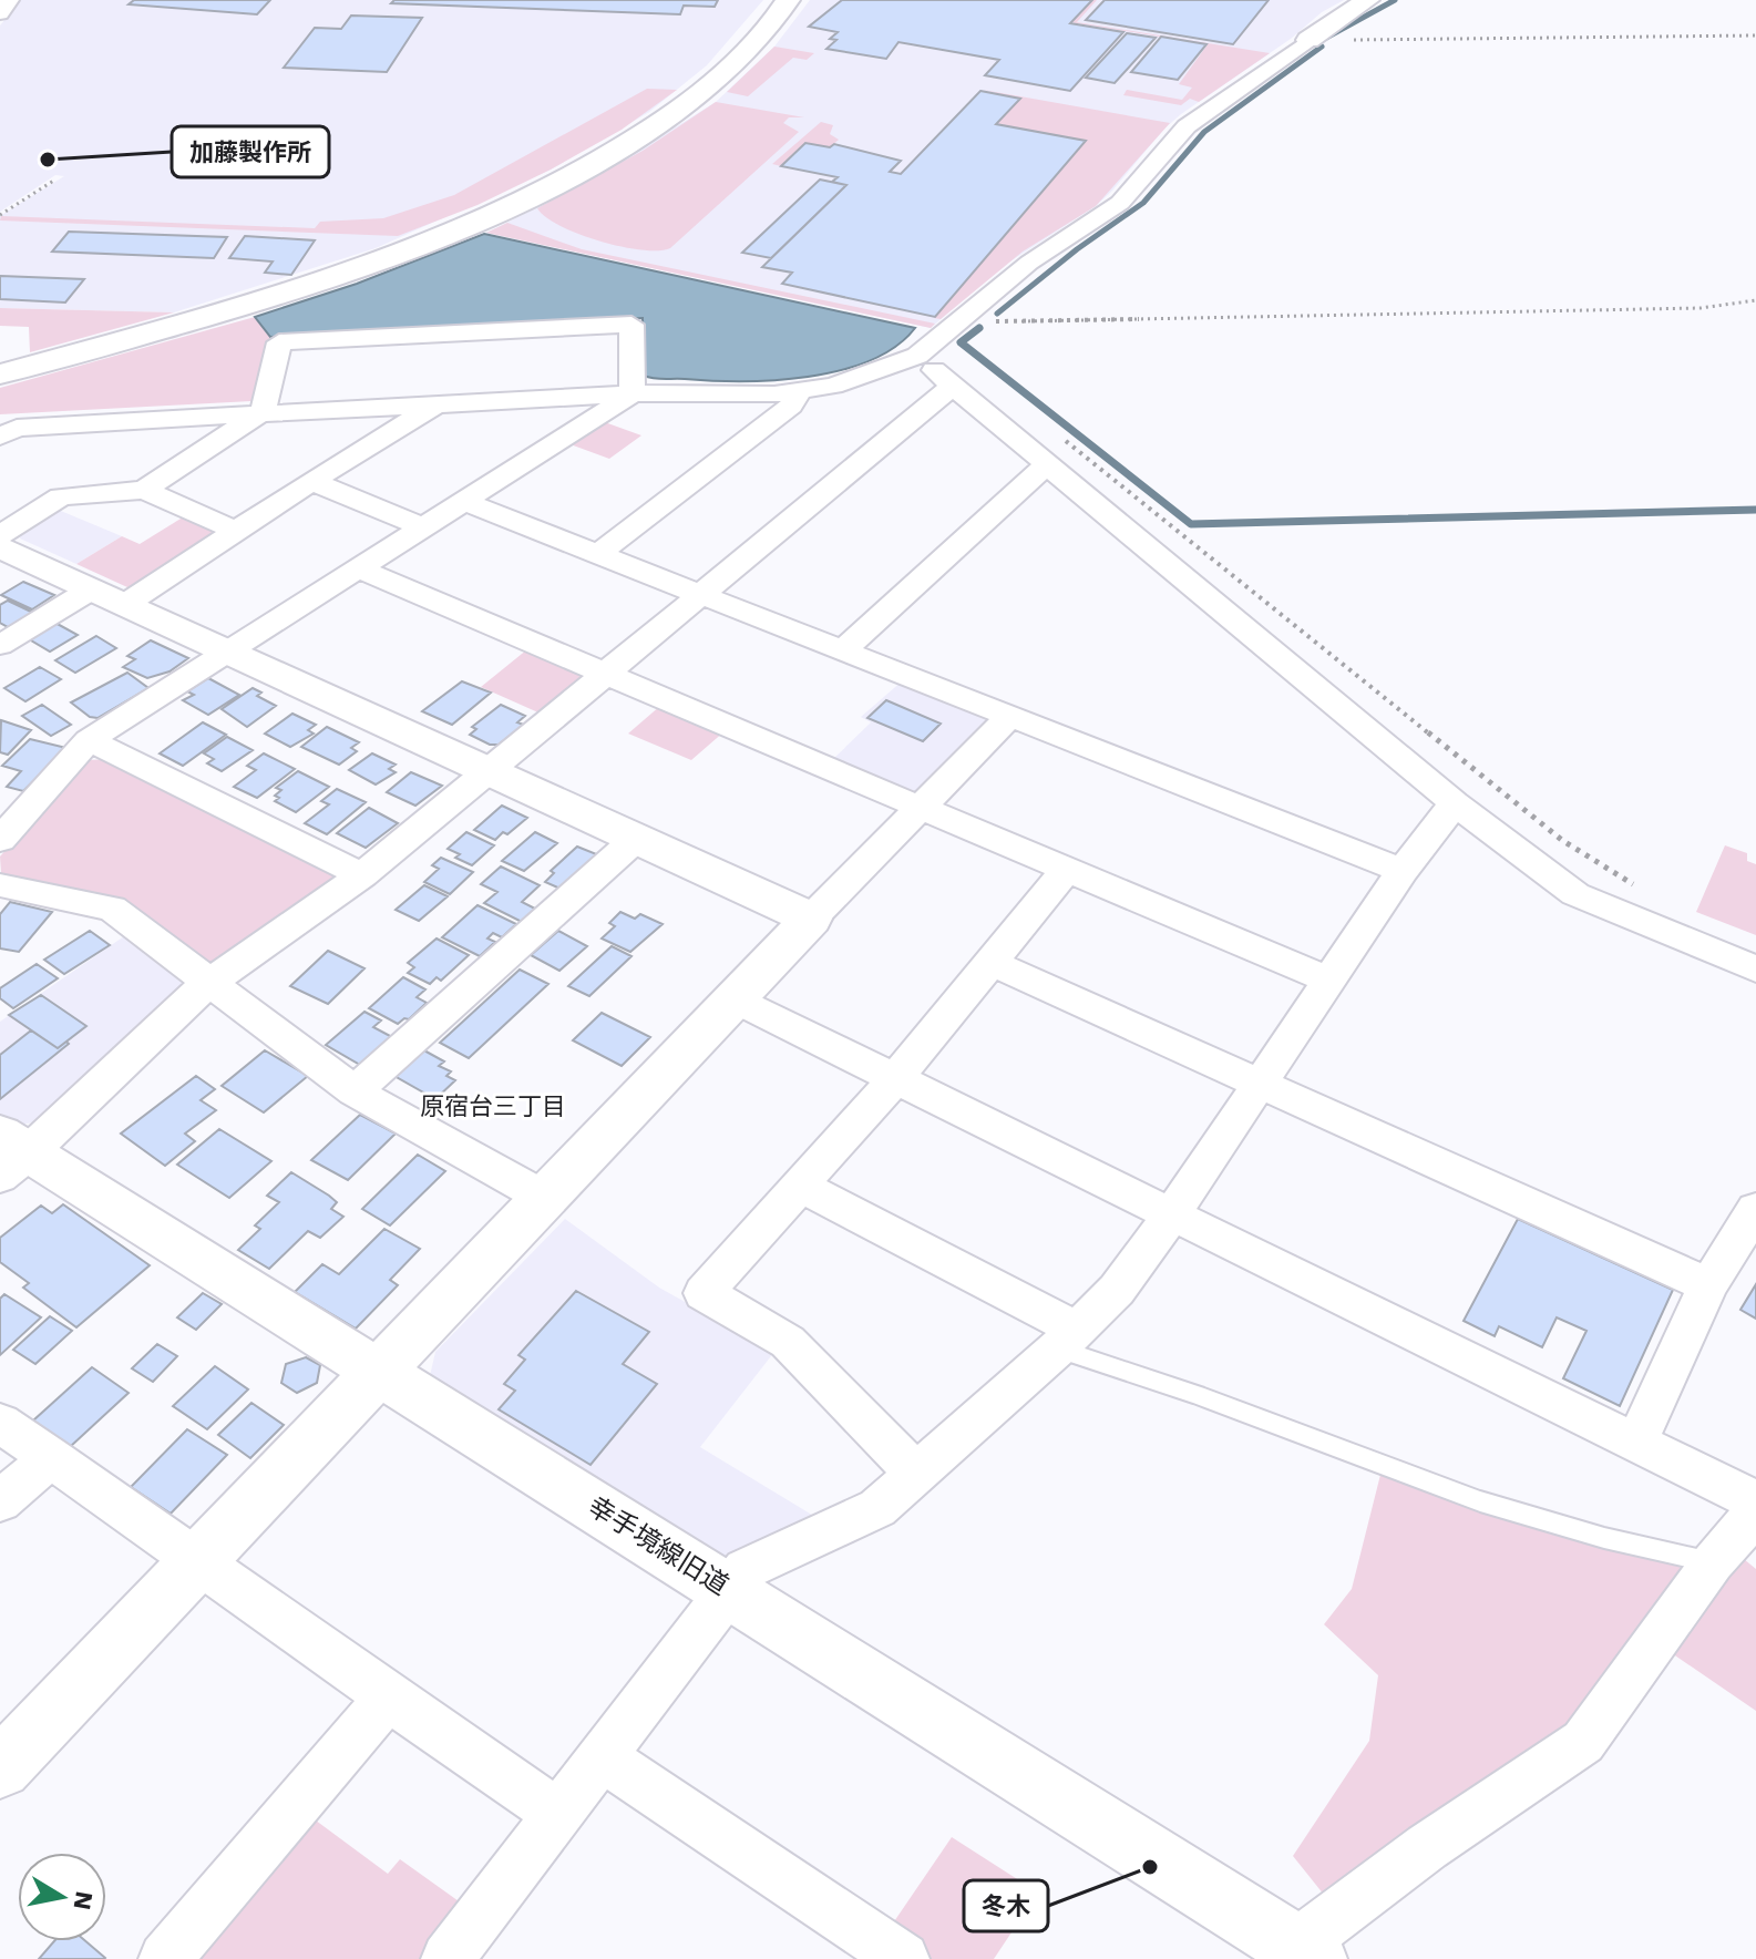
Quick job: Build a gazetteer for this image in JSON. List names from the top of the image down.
{
  "streets": {
    "street": ["幸手境線旧道"]
  },
  "districts": ["原宿台三丁目"],
  "places": ["加藤製作所", "冬木"],
  "north": "right"
}
